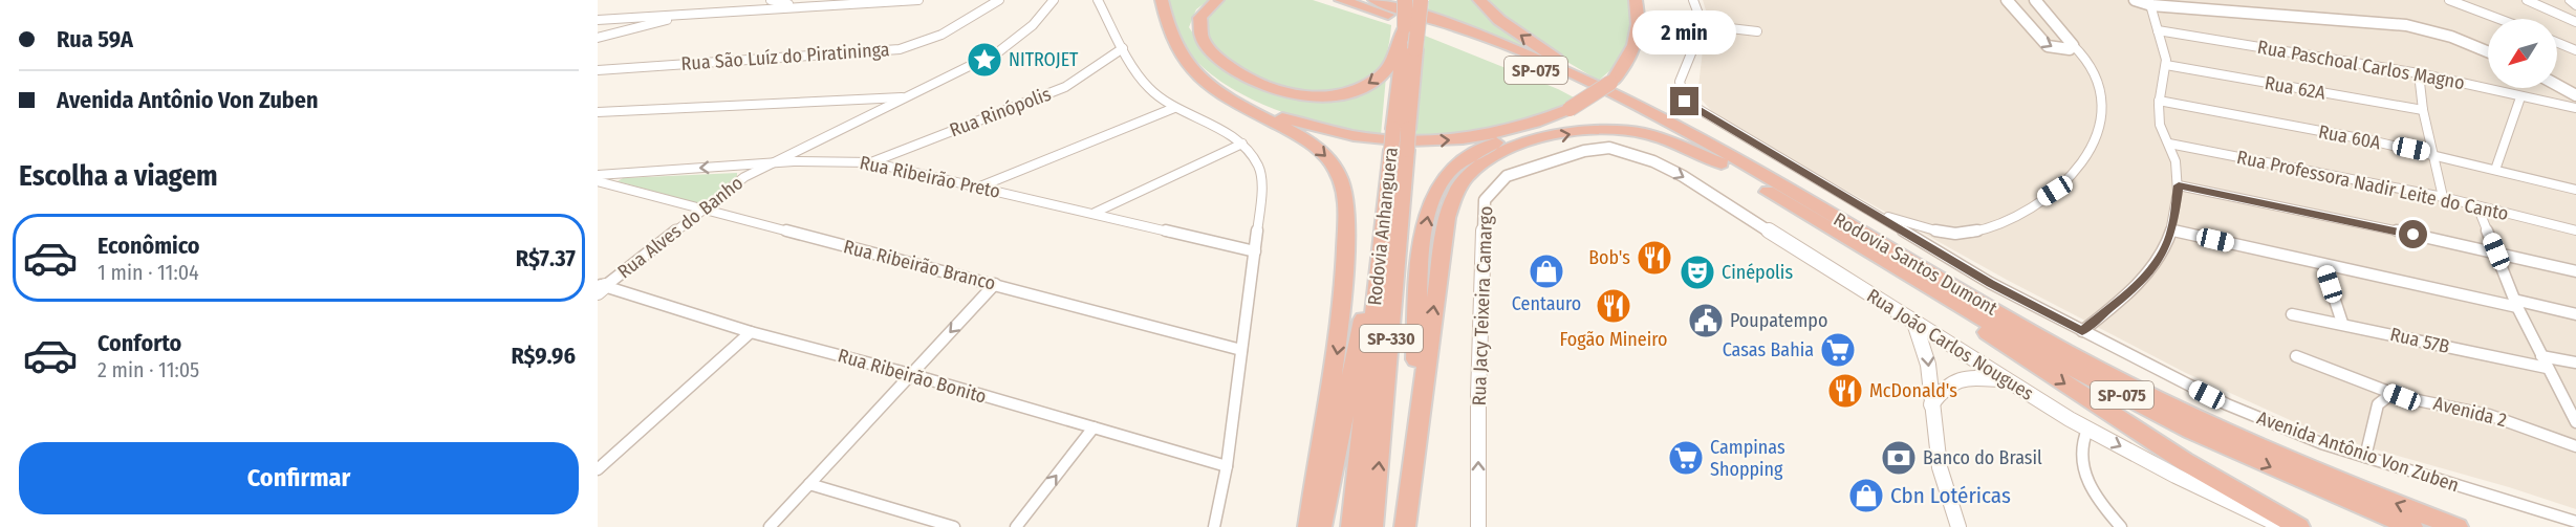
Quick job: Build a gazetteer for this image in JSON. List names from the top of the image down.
{
  "streets": {
    "highway": [
      "SP-075",
      "Rodovia Anhanguera",
      "Rodovia Santos Dumont",
      "SP-330"
    ],
    "street": [
      "Rua São Luíz do Piratininga",
      "Rua Paschoal Carlos Magno",
      "Rua 62A",
      "Rua Rinópolis",
      "Rua 60A",
      "Rua Ribeirão Preto",
      "Rua Professora Nadir Leite do Canto",
      "Rua Alves do Banho",
      "Rua Ribeirão Branco",
      "Rua Jacy Teixeira Camargo",
      "Rua 57B",
      "Rua João Carlos Nougues",
      "Rua Ribeirão Bonito",
      "Avenida 2",
      "Avenida Antônio Von Zuben"
    ]
  },
  "crossings": [
    ["Rua Rinópolis", "Rua Ribeirão Preto"],
    ["Rua Ribeirão Preto", "Rua Alves do Banho"],
    ["Rua Alves do Banho", "Rua Ribeirão Branco"],
    ["Rua Alves do Banho", "Rua Ribeirão Bonito"],
    ["Rua Jacy Teixeira Camargo", "Rua João Carlos Nougues"]
  ],
  "one_way": ["Rua Jacy Teixeira Camargo", "Rua João Carlos Nougues"],
  "places": {
    "place": ["NITROJET"],
    "restaurant": ["Bob's", "Fogão Mineiro", "McDonald's"],
    "shop": ["Centauro", "Cbn Lotéricas"],
    "theatre": ["Cinépolis"],
    "public building": ["Poupatempo"],
    "supermarket": ["Casas Bahia", "Campinas Shopping"],
    "bank": ["Banco do Brasil"]
  },
  "north": "bottom left",
  "page": {
    "banner": ["Rua 59A", "Avenida Antônio Von Zuben"],
    "bubble": "2 min",
    "heading": "Escolha a viagem",
    "list": [
      {
        "name": "Econômico",
        "note": "1 min · 11:04",
        "value": "R$7.37"
      },
      {
        "name": "Conforto",
        "note": "2 min · 11:05",
        "value": "R$9.96"
      }
    ],
    "buttons": "Confirmar"
  }
}
